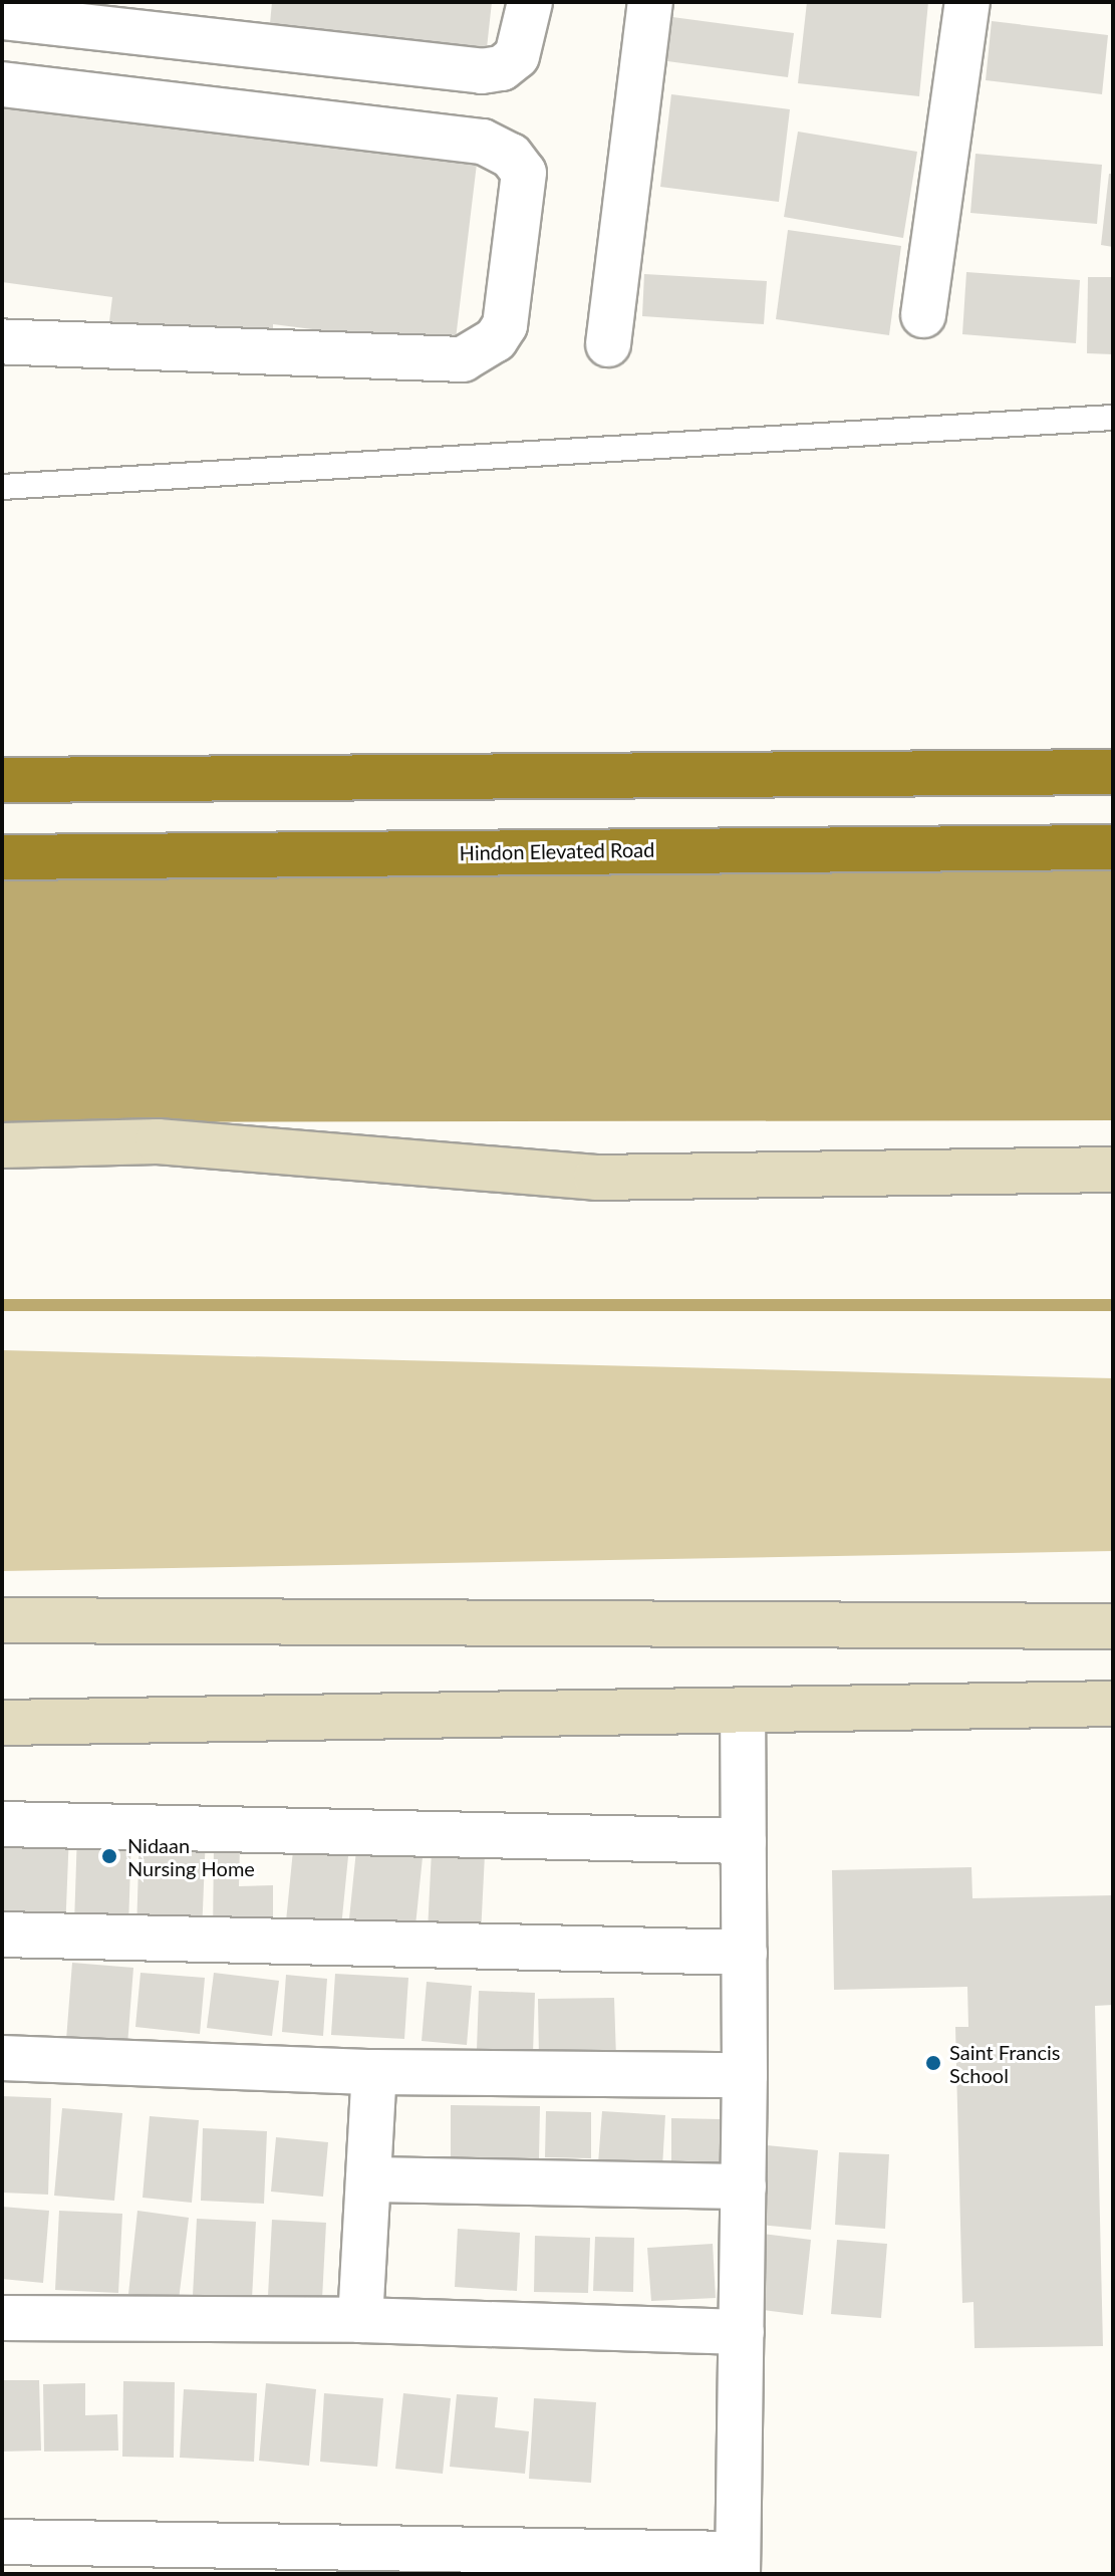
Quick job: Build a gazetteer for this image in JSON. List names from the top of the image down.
{
  "streets": {
    "highway": ["Hindon Elevated Road"]
  },
  "places": ["Nidaan Nursing Home", "Saint Francis School"]
}
